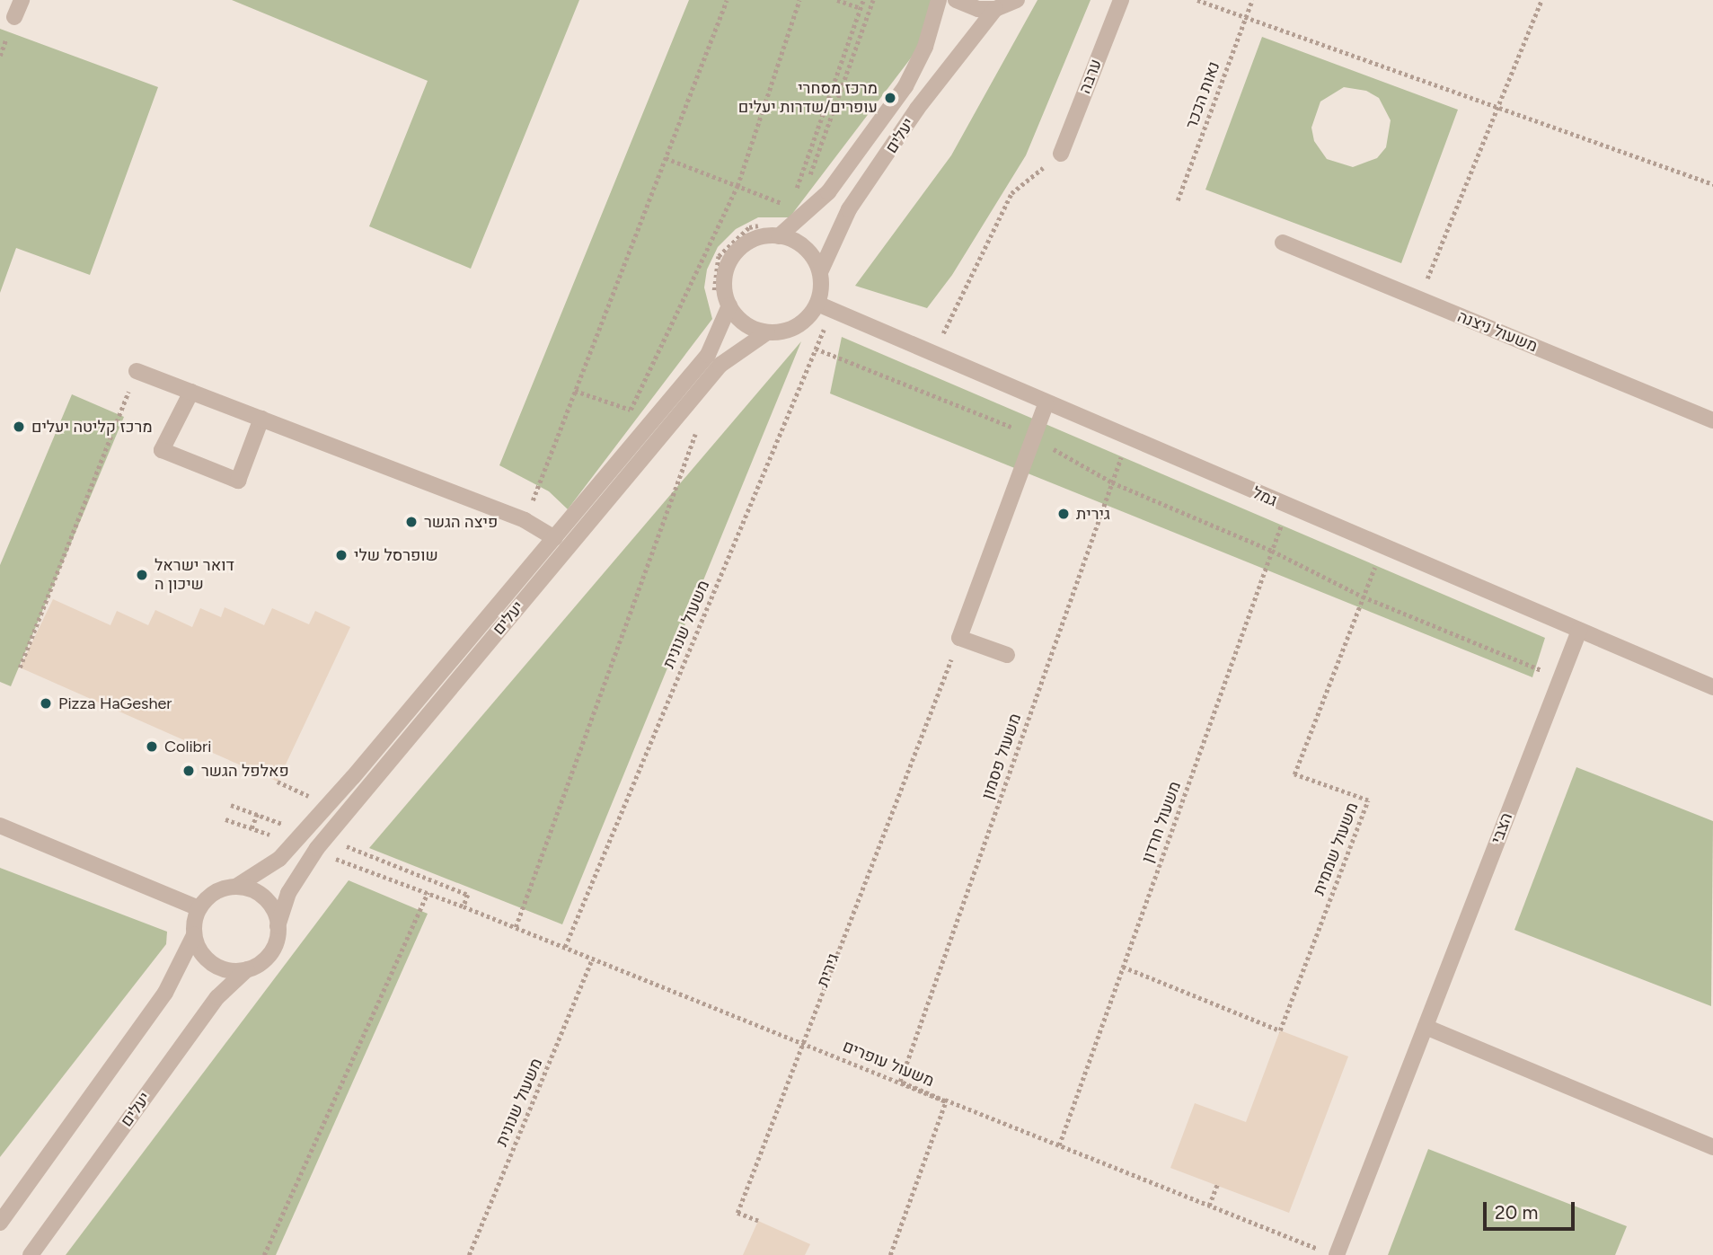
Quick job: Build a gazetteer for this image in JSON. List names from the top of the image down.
{
  "streets": {
    "street": [
      "ערבה",
      "יעלים",
      "משעול ניצנה",
      "גמל",
      "הצבי"
    ],
    "path": [
      "נאות הככר",
      "משעול שנונית",
      "משעול פסמון",
      "משעול חרדון",
      "משעול שממית",
      "גירית",
      "משעול עופרים"
    ]
  },
  "crossings": [
    ["יעלים", "גמל"],
    ["יעלים", "משעול שנונית"],
    ["גמל", "משעול שנונית"],
    ["גמל", "משעול פסמון"],
    ["גמל", "משעול חרדון"],
    ["גמל", "הצבי"],
    ["גמל", "משעול שממית"],
    ["משעול שנונית", "משעול עופרים"],
    ["משעול פסמון", "משעול עופרים"],
    ["משעול חרדון", "משעול שממית"],
    ["משעול חרדון", "משעול עופרים"],
    ["הצבי", "משעול עופרים"],
    ["גירית", "משעול עופרים"]
  ],
  "places": [
    "מרכז מסחרי עופרים/שדרות יעלים",
    "מרכז קליטה יעלים",
    "גירית",
    "פיצה הגשר",
    "שופרסל שלי",
    "דואר ישראל שיכון ה",
    "Pizza HaGesher",
    "Colibri",
    "פאלפל הגשר"
  ],
  "scale_bar": "20 m"
}
